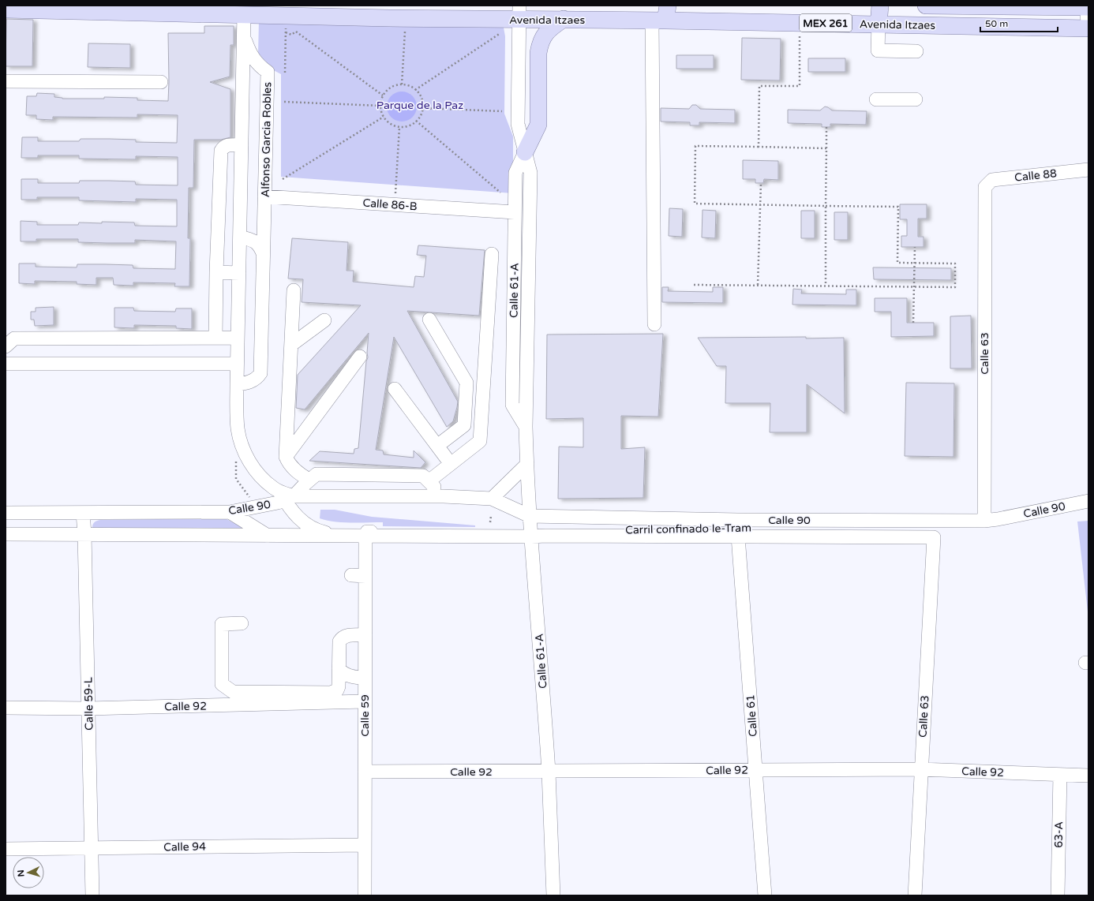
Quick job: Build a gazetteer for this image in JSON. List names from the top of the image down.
{
  "streets": {
    "main road": ["Avenida Itzaes", "MEX 261"],
    "street": [
      "Alfonso Garcia Robles",
      "Calle 88",
      "Calle 86-B",
      "Calle 61-A",
      "Calle 63",
      "Calle 90",
      "Carril confinado Ie-Tram",
      "Calle 59-L",
      "Calle 92",
      "Calle 59",
      "Calle 61",
      "63-A",
      "Calle 94"
    ]
  },
  "crossings": [
    ["Avenida Itzaes", "Alfonso Garcia Robles"],
    ["Avenida Itzaes", "Calle 61-A"],
    ["Alfonso Garcia Robles", "Calle 86-B"],
    ["Alfonso Garcia Robles", "Calle 90"],
    ["Calle 88", "Calle 63"],
    ["Calle 86-B", "Calle 61-A"],
    ["Calle 61-A", "Calle 90"],
    ["Calle 61-A", "Carril confinado Ie-Tram"],
    ["Calle 61-A", "Calle 92"],
    ["Calle 63", "Calle 90"],
    ["Calle 63", "Calle 92"],
    ["Calle 90", "Carril confinado Ie-Tram"],
    ["Calle 90", "Calle 59-L"],
    ["Calle 90", "Calle 61"],
    ["Calle 59-L", "Calle 92"],
    ["Calle 59-L", "Calle 94"],
    ["Calle 92", "Calle 59"],
    ["Calle 92", "Calle 61"],
    ["Calle 92", "63-A"],
    ["Calle 59", "Calle 94"]
  ],
  "parks": ["Parque de la Paz"],
  "scale_bar": "50 m",
  "north": "left"
}
